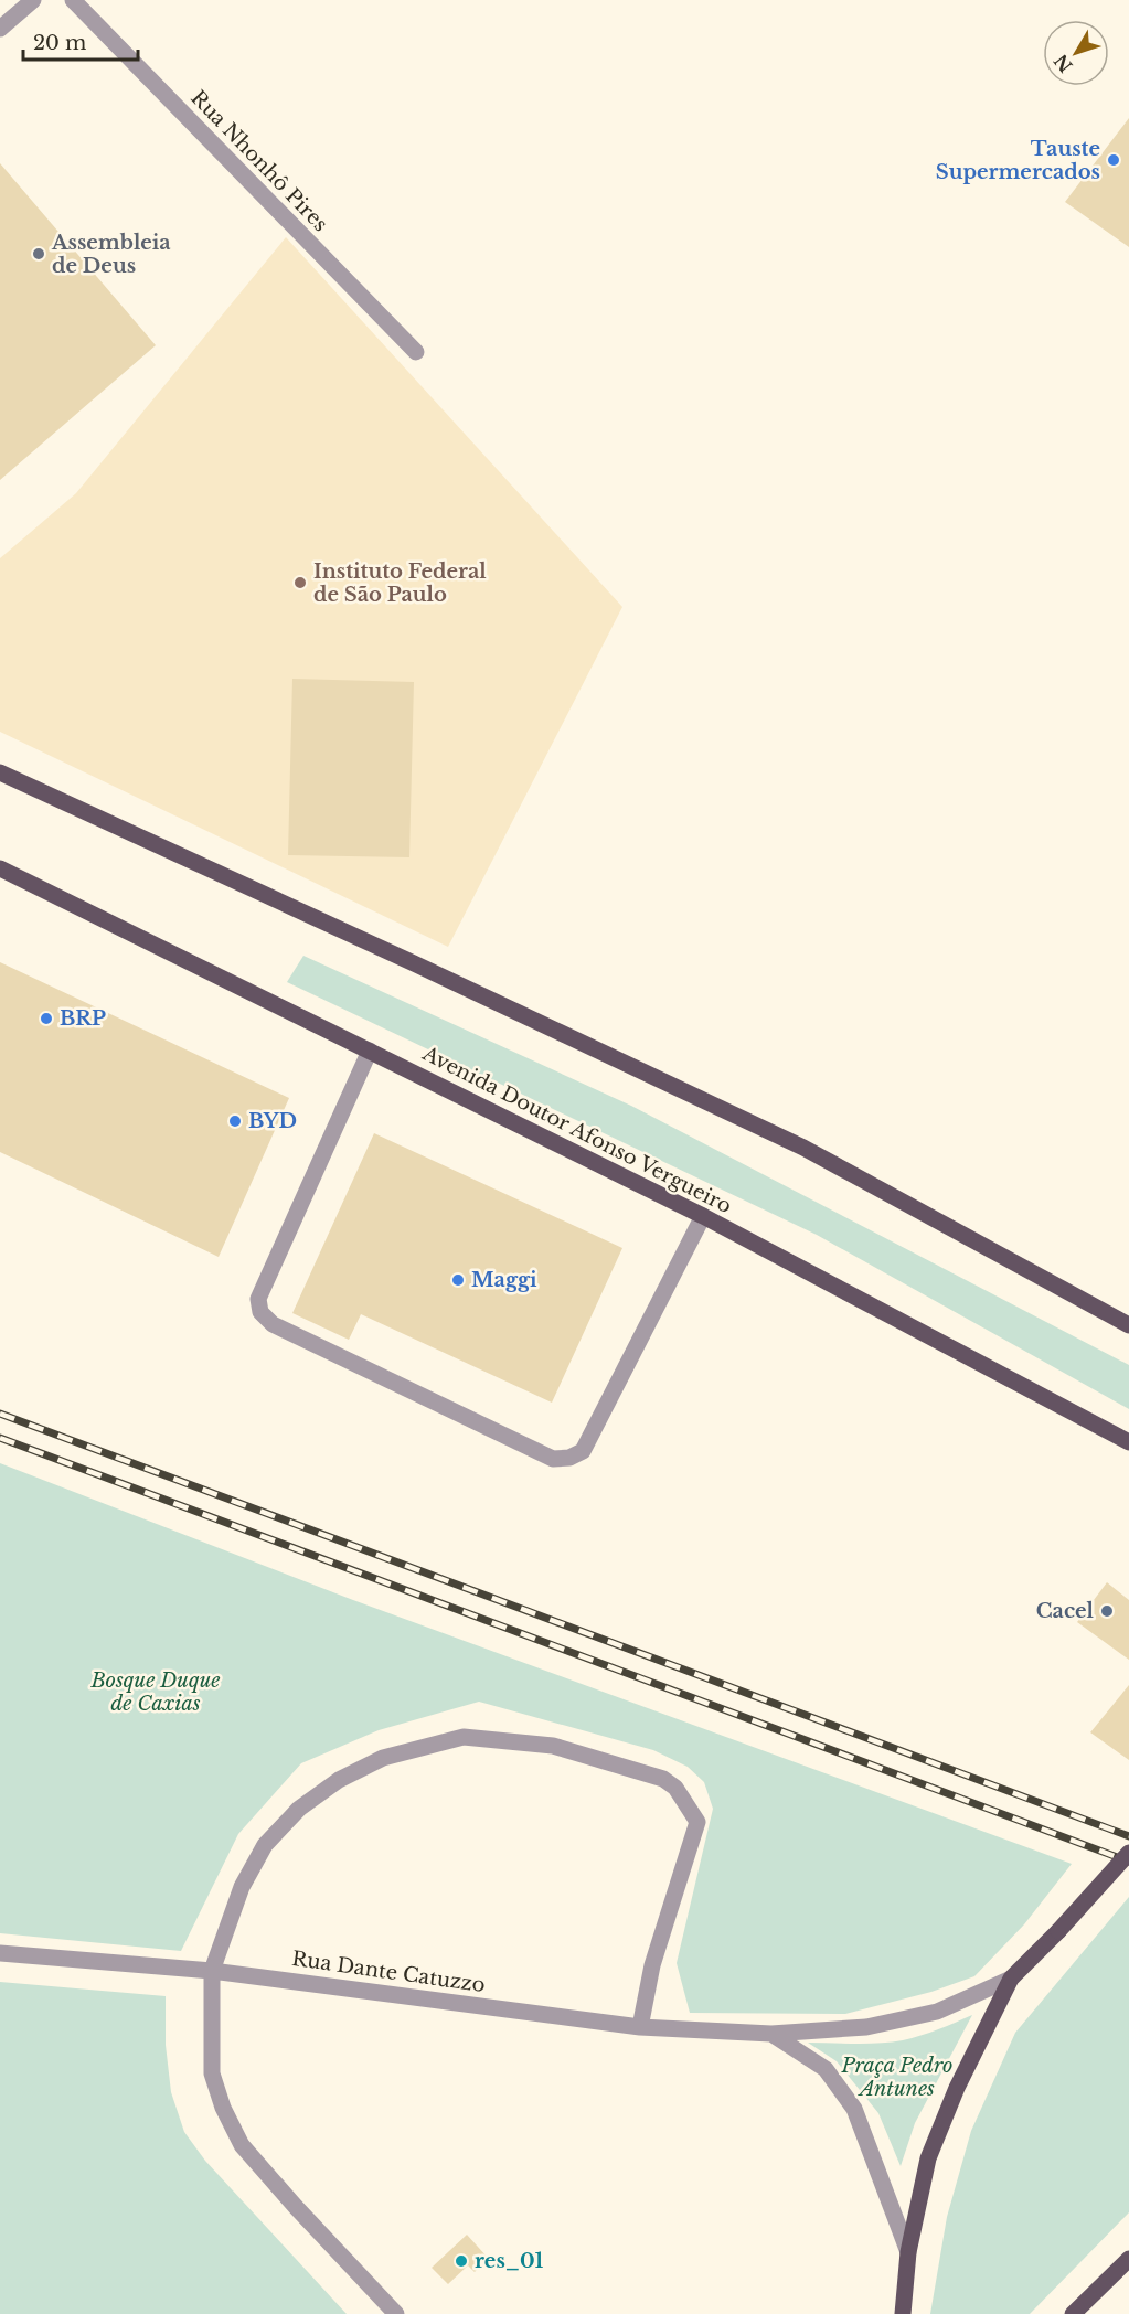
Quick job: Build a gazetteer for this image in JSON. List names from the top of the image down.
{
  "streets": {
    "main road": ["Avenida Doutor Afonso Vergueiro"],
    "street": ["Rua Nhonhô Pires", "Rua Dante Catuzzo"]
  },
  "parks": ["Bosque Duque de Caxias", "Praça Pedro Antunes"],
  "places": [
    "Tauste Supermercados",
    "Assembleia de Deus",
    "Instituto Federal de São Paulo",
    "BRP",
    "BYD",
    "Maggi",
    "Cacel",
    "res_01"
  ],
  "scale_bar": "20 m",
  "north": "bottom left"
}
